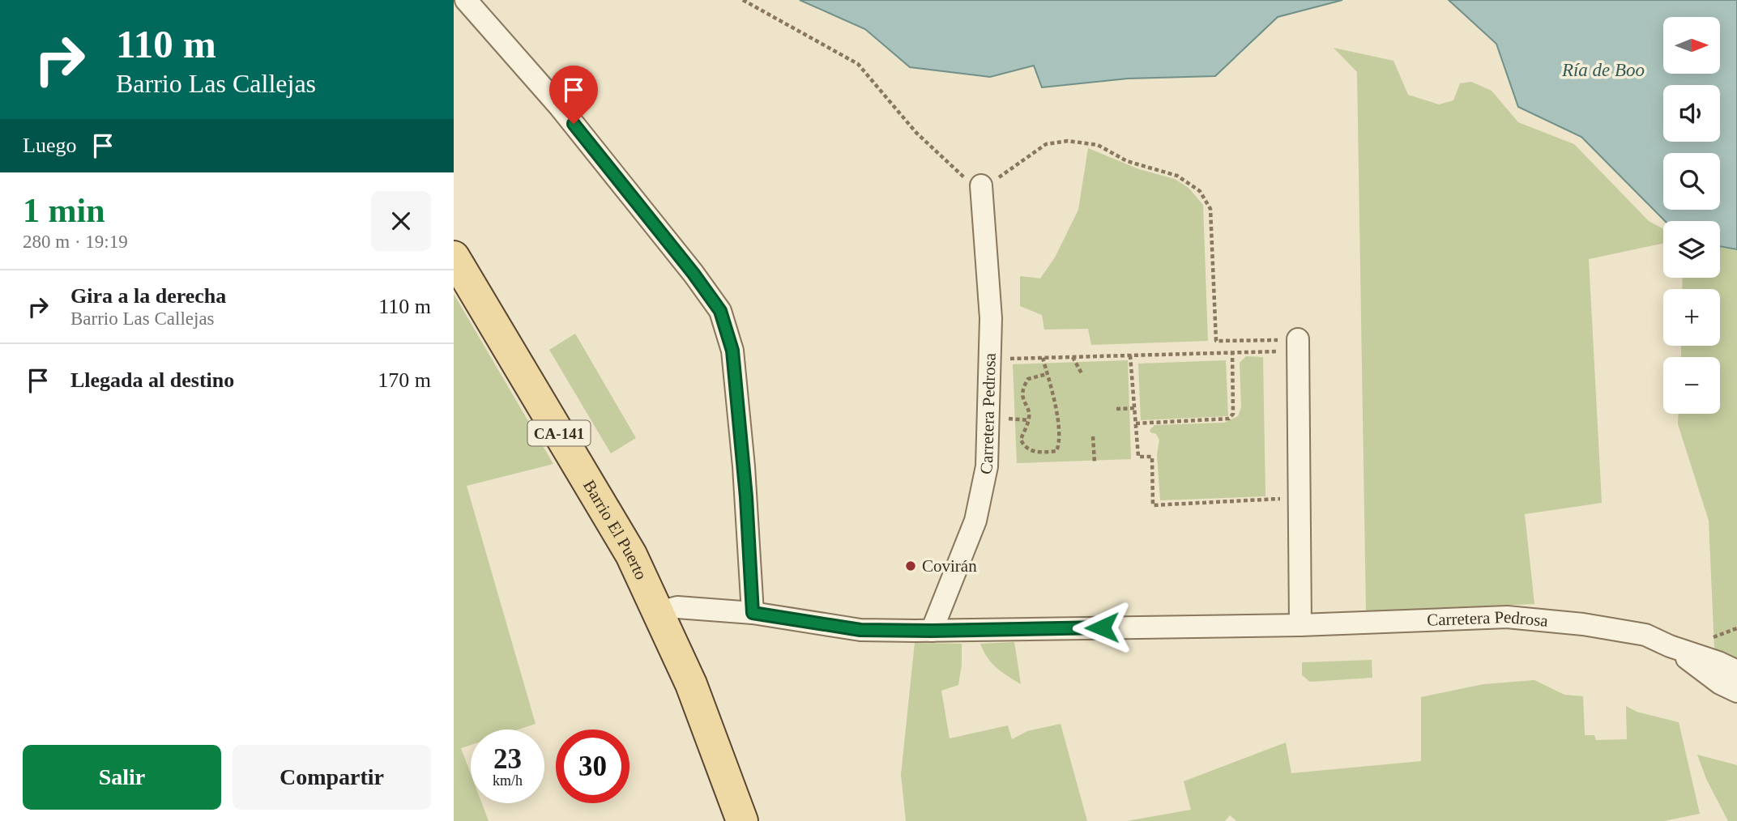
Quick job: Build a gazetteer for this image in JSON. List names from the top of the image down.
{
  "streets": {
    "main road": ["CA-141", "Barrio El Puerto"],
    "street": ["Carretera Pedrosa"]
  },
  "crossings": [
    ["Carretera Pedrosa", "Barrio El Puerto"]
  ],
  "water": ["Ría de Boo"],
  "places": ["Covirán"],
  "north": "right",
  "page": {
    "turn": ["110 m", "Barrio Las Callejas"],
    "map_buttons": ["+", "−"],
    "then": "Luego",
    "heading": ["1 min", "280 m · 19:19"],
    "list": [
      {
        "name": "Gira a la derecha",
        "note": "Barrio Las Callejas",
        "value": "110 m"
      },
      {
        "name": "Llegada al destino",
        "value": "170 m"
      }
    ],
    "speed": "23 km/h",
    "limit": "30",
    "buttons": ["Salir", "Compartir"]
  }
}
